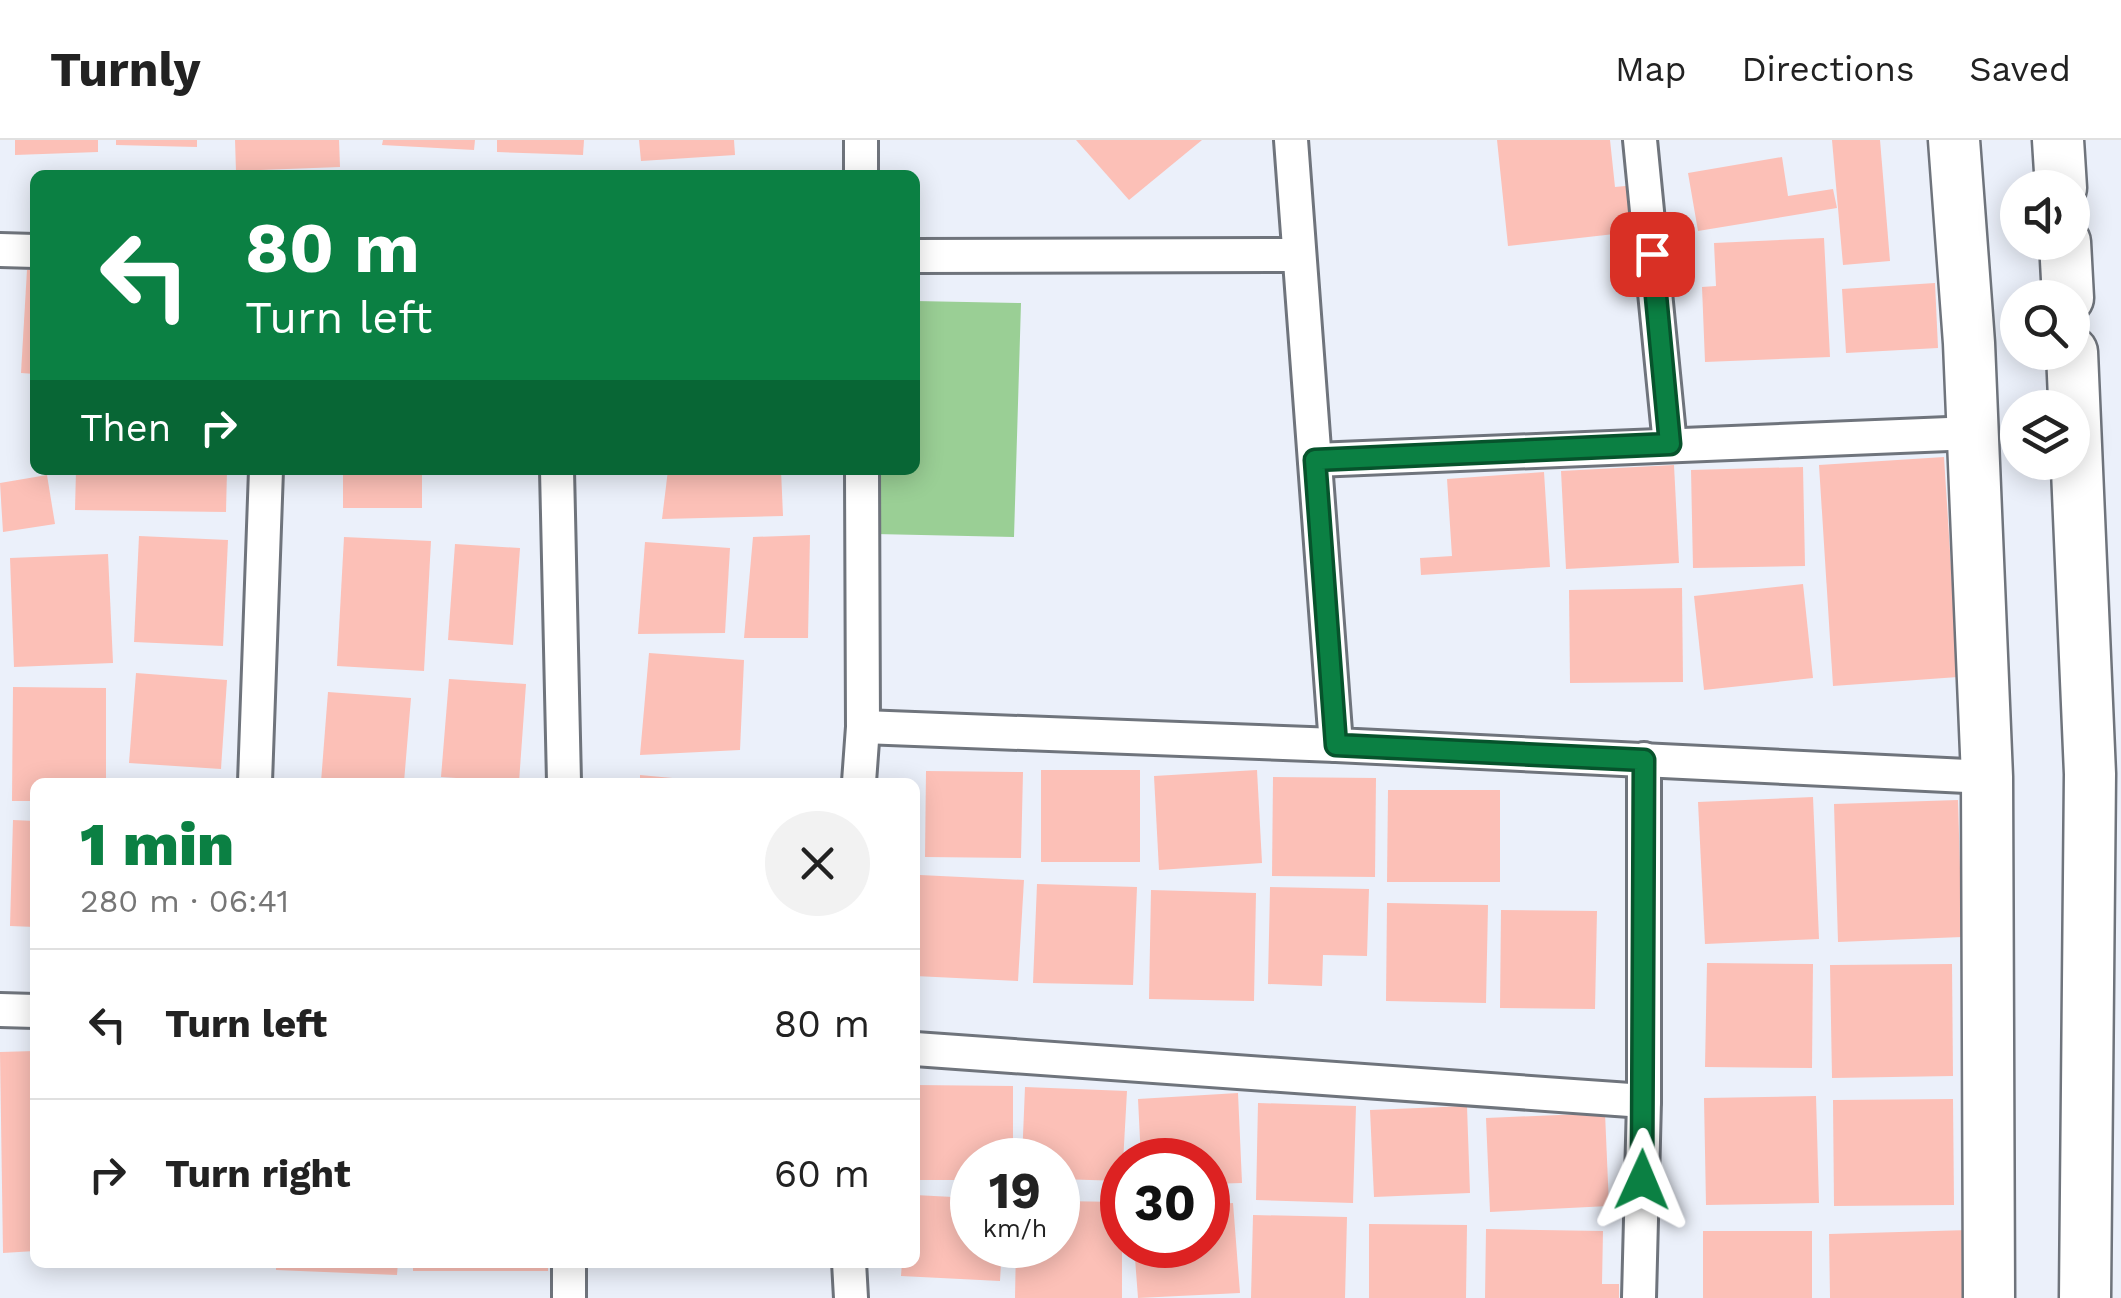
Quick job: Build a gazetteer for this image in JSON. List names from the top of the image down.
{
  "page": {
    "header": "Turnly",
    "nav": ["Map", "Directions", "Saved"],
    "turn": ["80 m", "Turn left"],
    "then": "Then",
    "heading": ["1 min", "280 m · 06:41"],
    "list": [
      {
        "name": "Turn left",
        "value": "80 m"
      },
      {
        "name": "Turn right",
        "value": "60 m"
      }
    ],
    "speed": "19 km/h",
    "limit": "30"
  }
}
